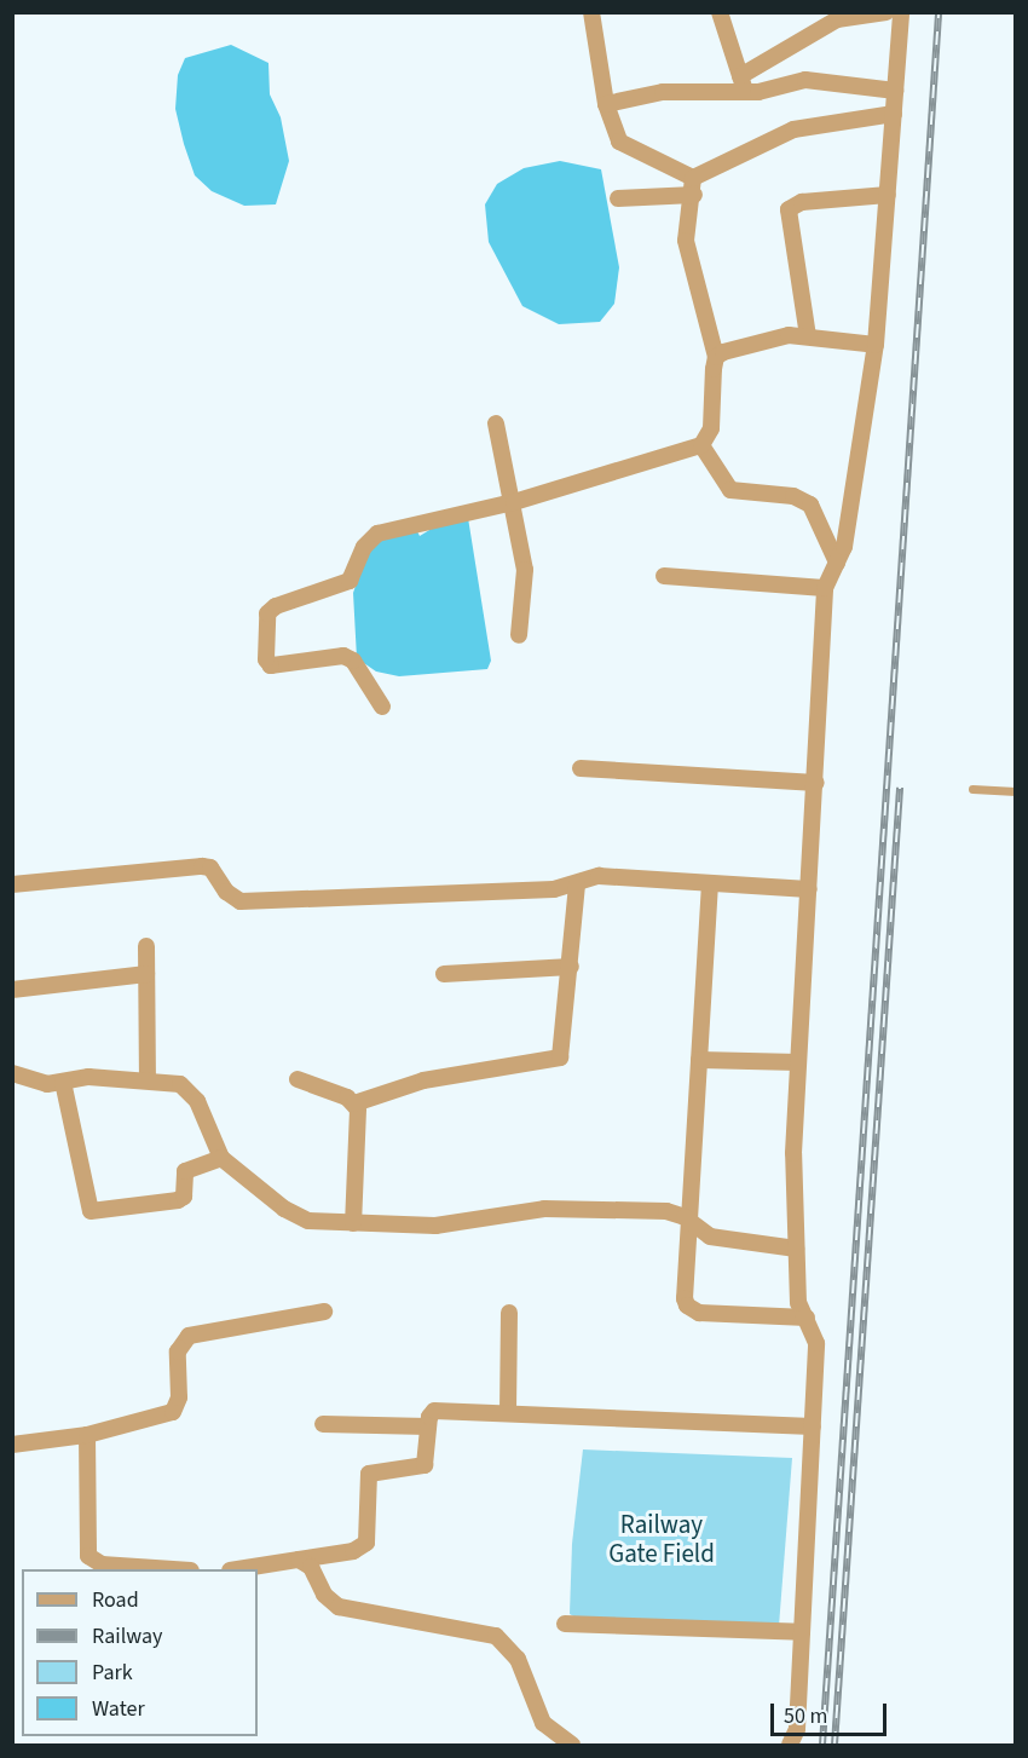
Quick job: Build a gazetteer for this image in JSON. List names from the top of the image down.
{
  "parks": ["Railway Gate Field"],
  "legend": [
    "Road",
    "Railway",
    "Park",
    "Water"
  ],
  "scale_bar": "50 m"
}
